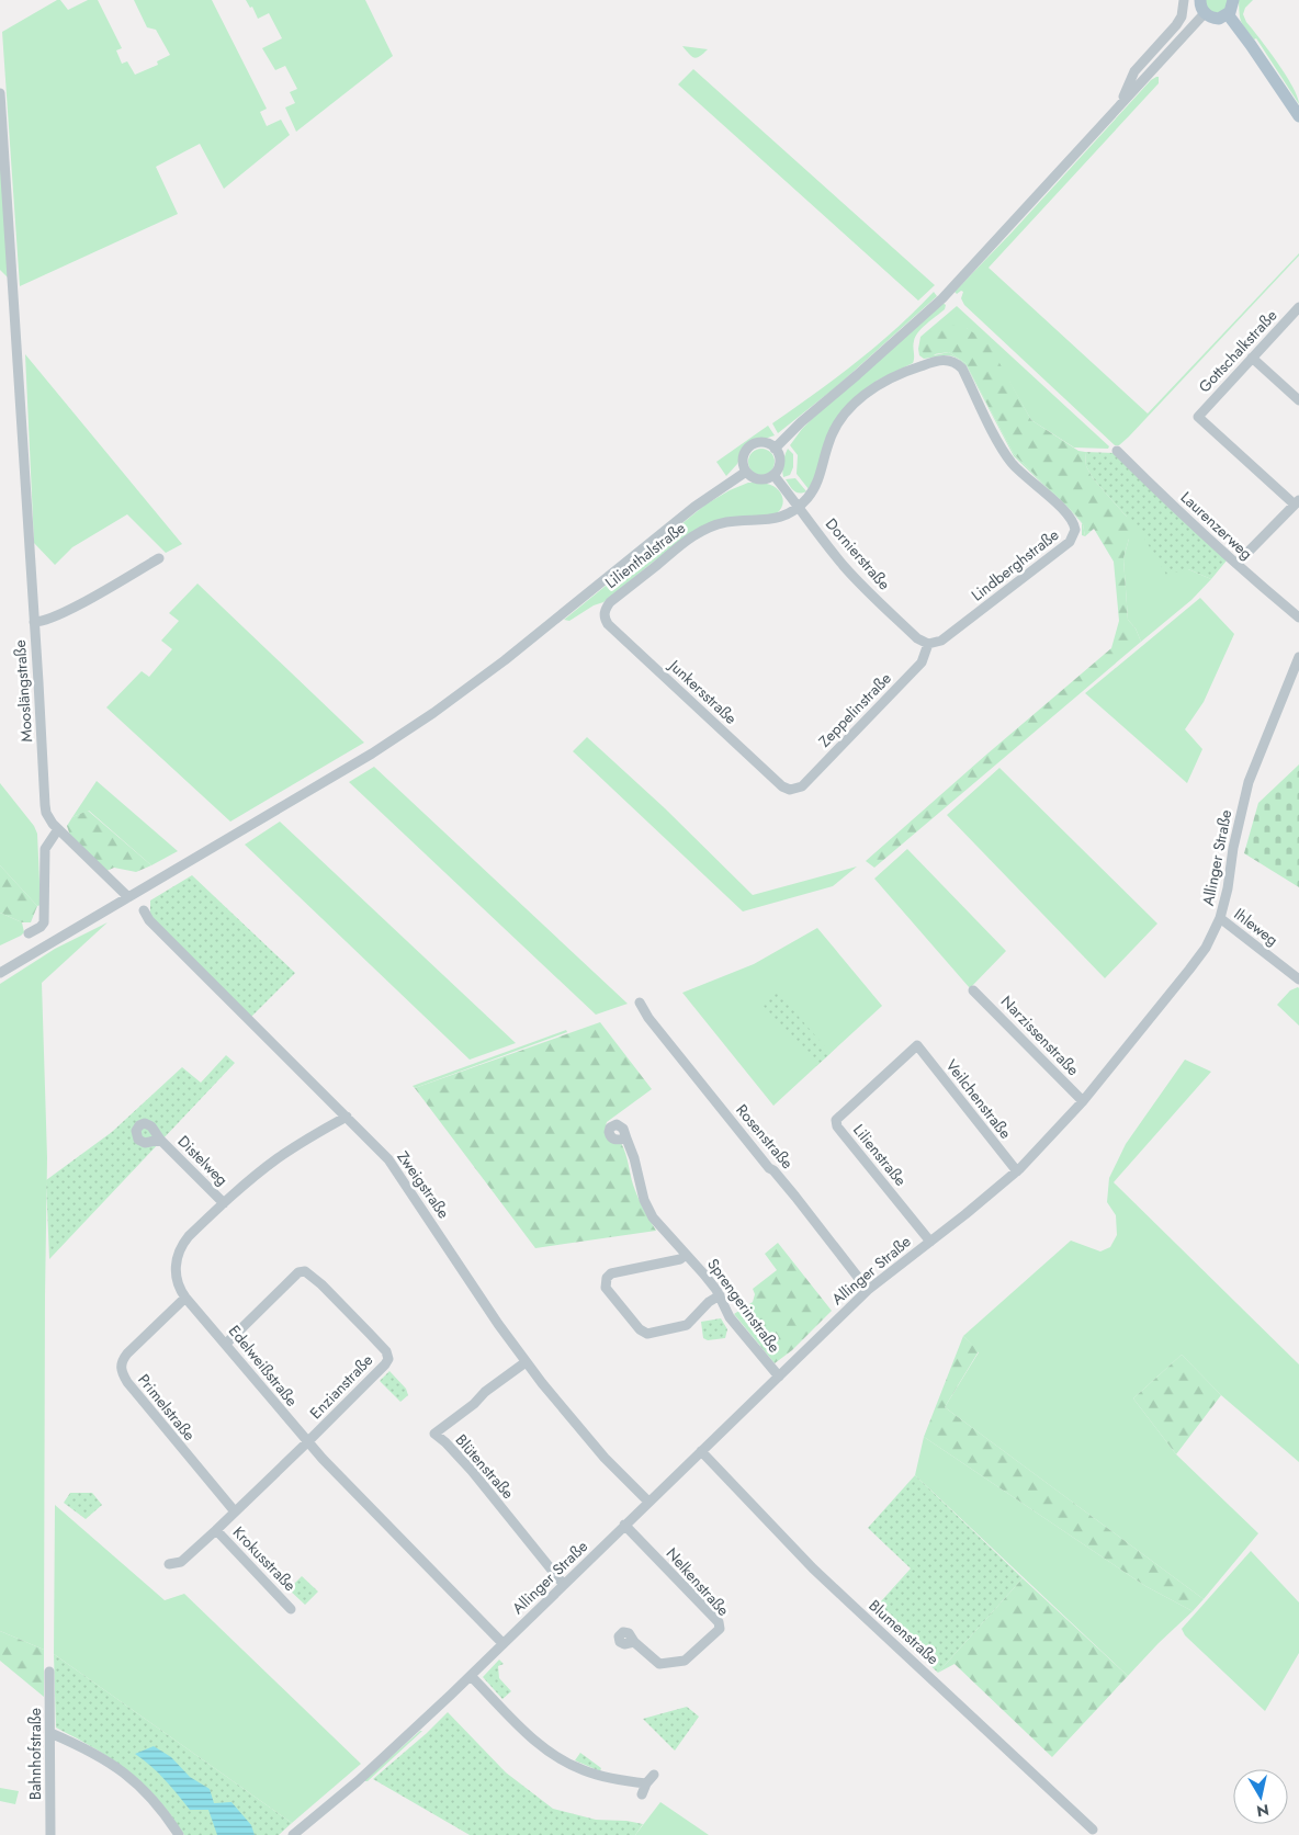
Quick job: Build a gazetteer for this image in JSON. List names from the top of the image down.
{
  "streets": {
    "street": [
      "Gottschalkstraße",
      "Laurenzerweg",
      "Dornierstraße",
      "Lilienthalstraße",
      "Lindberghstraße",
      "Mooslängstraße",
      "Junkersstraße",
      "Zeppelinstraße",
      "Allinger Straße",
      "Ihleweg",
      "Narzissenstraße",
      "Veilchenstraße",
      "Rosenstraße",
      "Lilienstraße",
      "Distelweg",
      "Zweigstraße",
      "Sprengerinstraße",
      "Edelweißstraße",
      "Enzianstraße",
      "Primelstraße",
      "Blütenstraße",
      "Krokusstraße",
      "Nelkenstraße",
      "Blumenstraße",
      "Bahnhofstraße"
    ]
  },
  "crossings": [
    ["Dornierstraße", "Lilienthalstraße"],
    ["Dornierstraße", "Lindberghstraße"],
    ["Dornierstraße", "Zeppelinstraße"],
    ["Lilienthalstraße", "Lindberghstraße"],
    ["Lilienthalstraße", "Junkersstraße"],
    ["Lindberghstraße", "Zeppelinstraße"],
    ["Junkersstraße", "Zeppelinstraße"],
    ["Allinger Straße", "Ihleweg"],
    ["Allinger Straße", "Narzissenstraße"],
    ["Allinger Straße", "Veilchenstraße"],
    ["Allinger Straße", "Rosenstraße"],
    ["Allinger Straße", "Lilienstraße"],
    ["Allinger Straße", "Zweigstraße"],
    ["Allinger Straße", "Sprengerinstraße"],
    ["Allinger Straße", "Edelweißstraße"],
    ["Allinger Straße", "Blütenstraße"],
    ["Allinger Straße", "Nelkenstraße"],
    ["Allinger Straße", "Blumenstraße"],
    ["Veilchenstraße", "Lilienstraße"],
    ["Distelweg", "Edelweißstraße"],
    ["Zweigstraße", "Edelweißstraße"],
    ["Zweigstraße", "Blütenstraße"],
    ["Edelweißstraße", "Enzianstraße"],
    ["Edelweißstraße", "Primelstraße"],
    ["Enzianstraße", "Primelstraße"],
    ["Enzianstraße", "Krokusstraße"]
  ],
  "north": "bottom"
}
